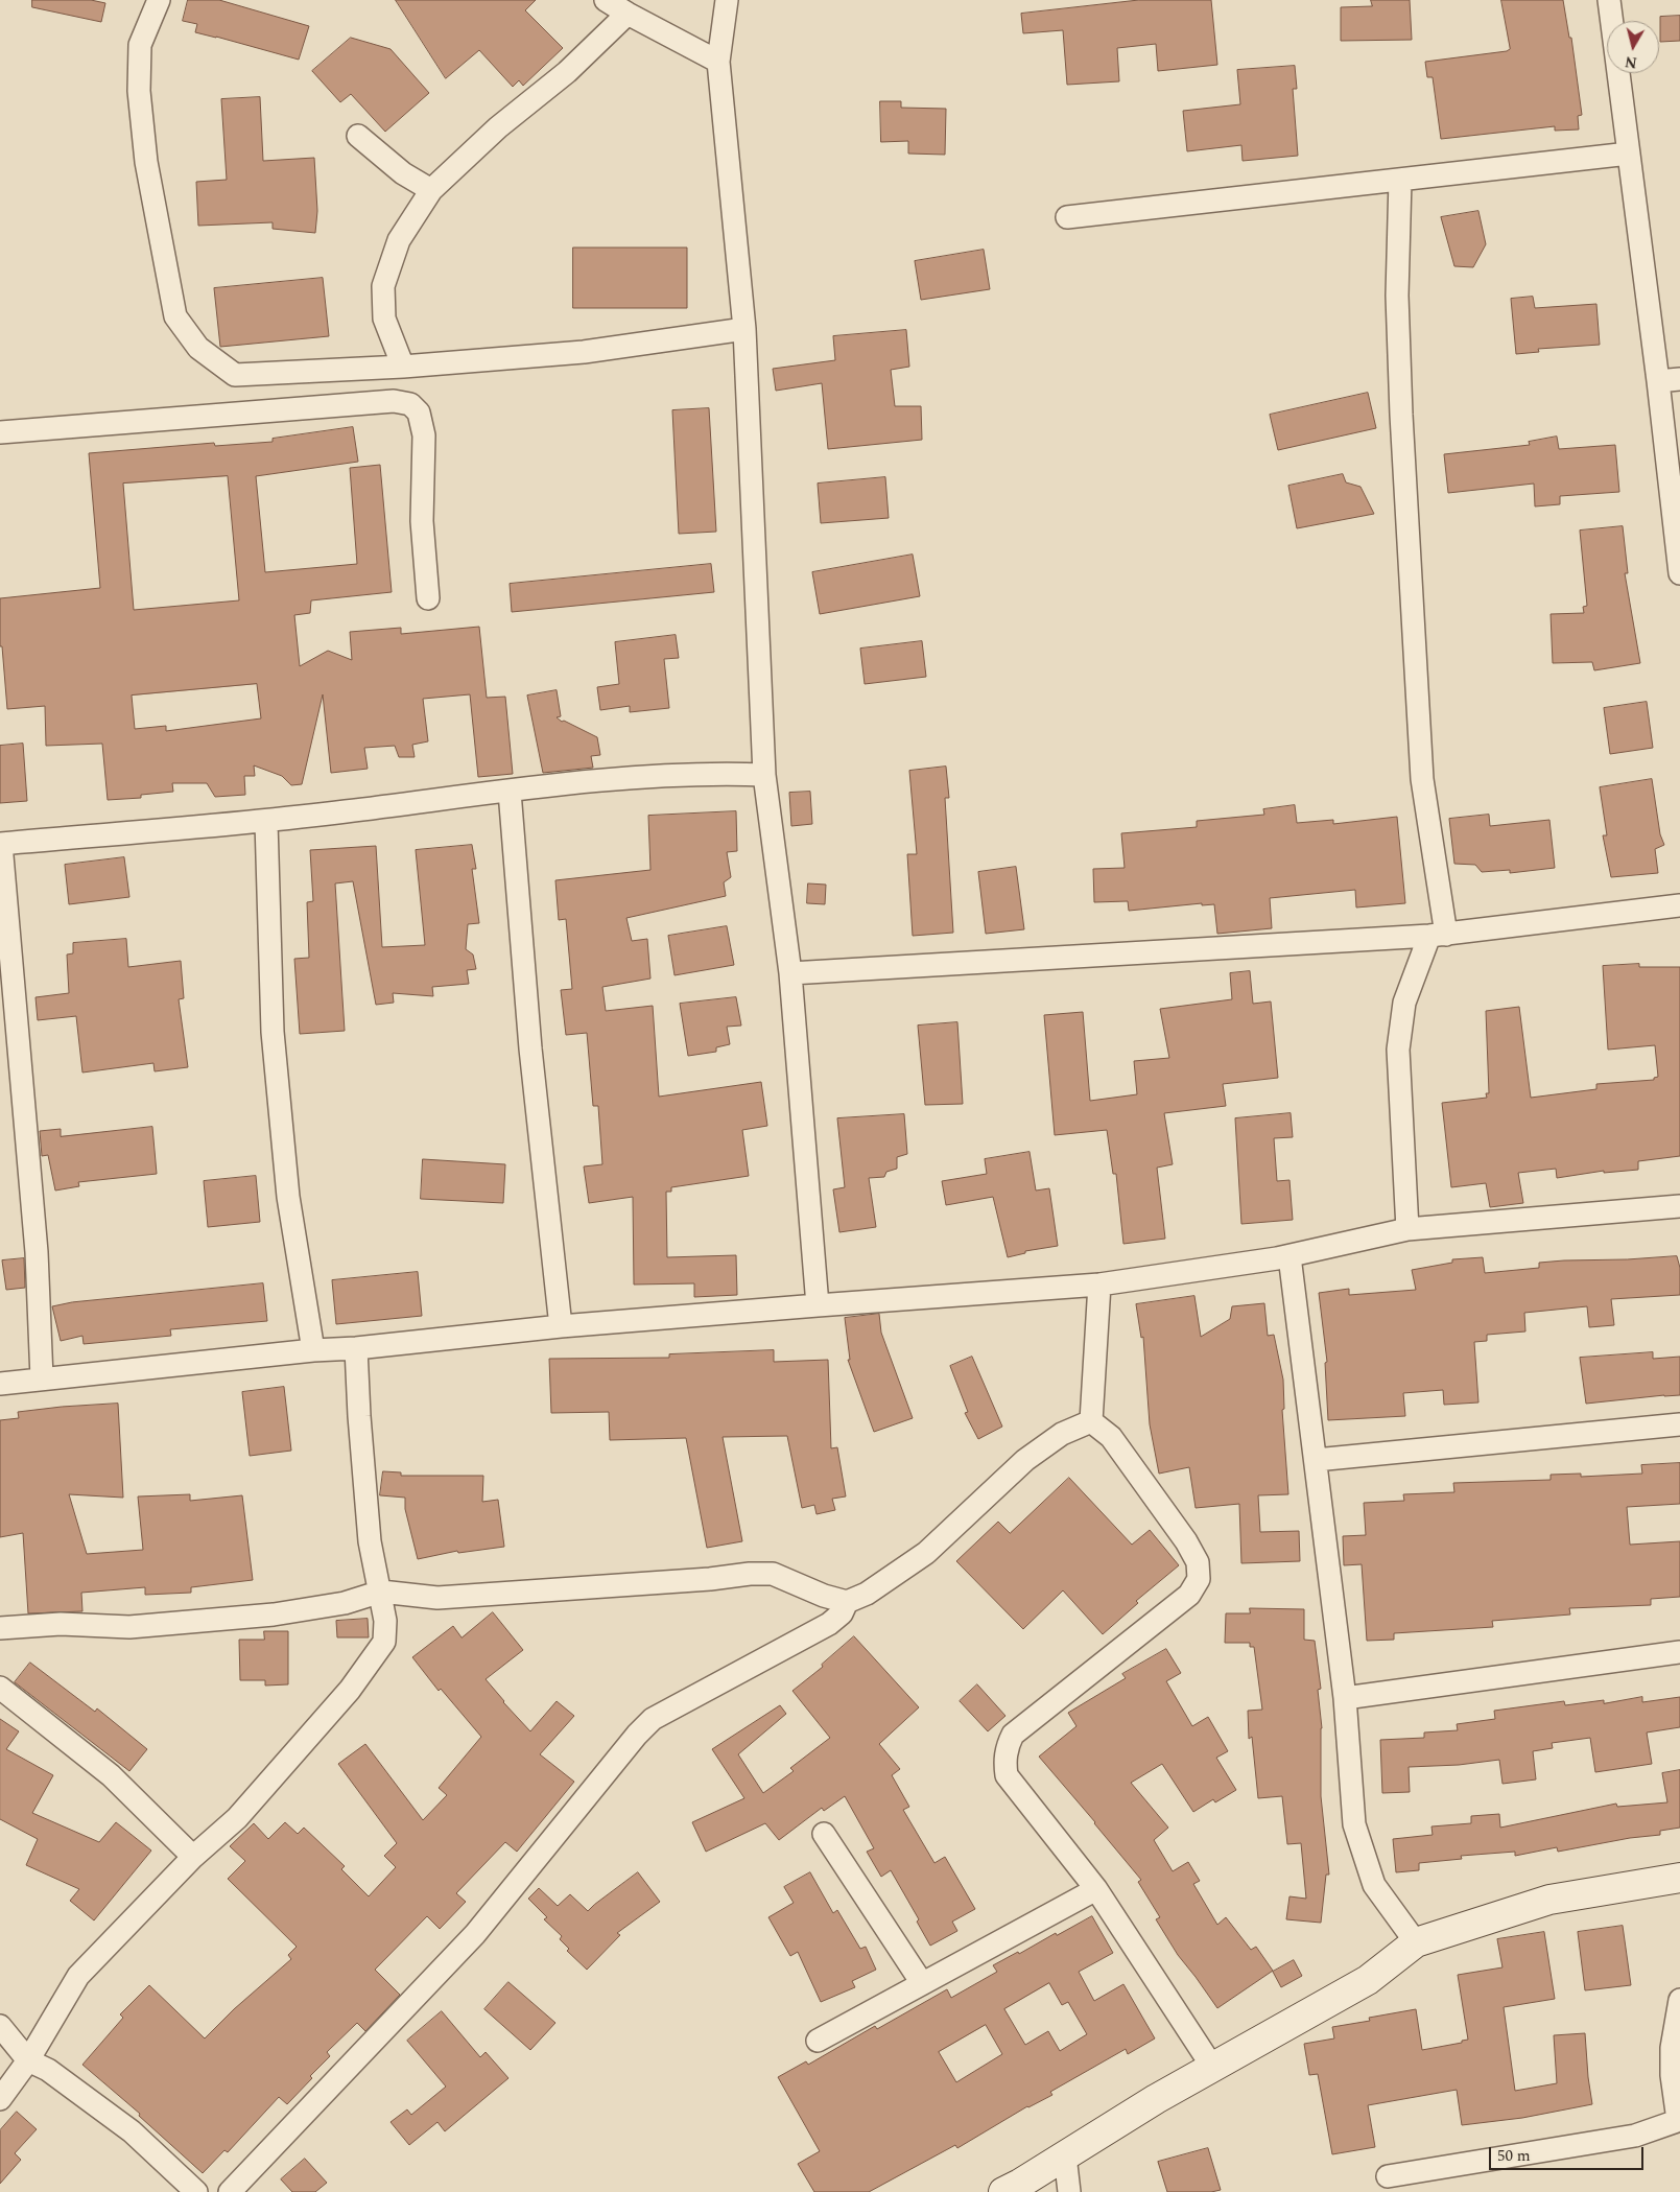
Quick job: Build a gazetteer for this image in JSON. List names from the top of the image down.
{
  "scale_bar": "50 m",
  "north": "bottom"
}
